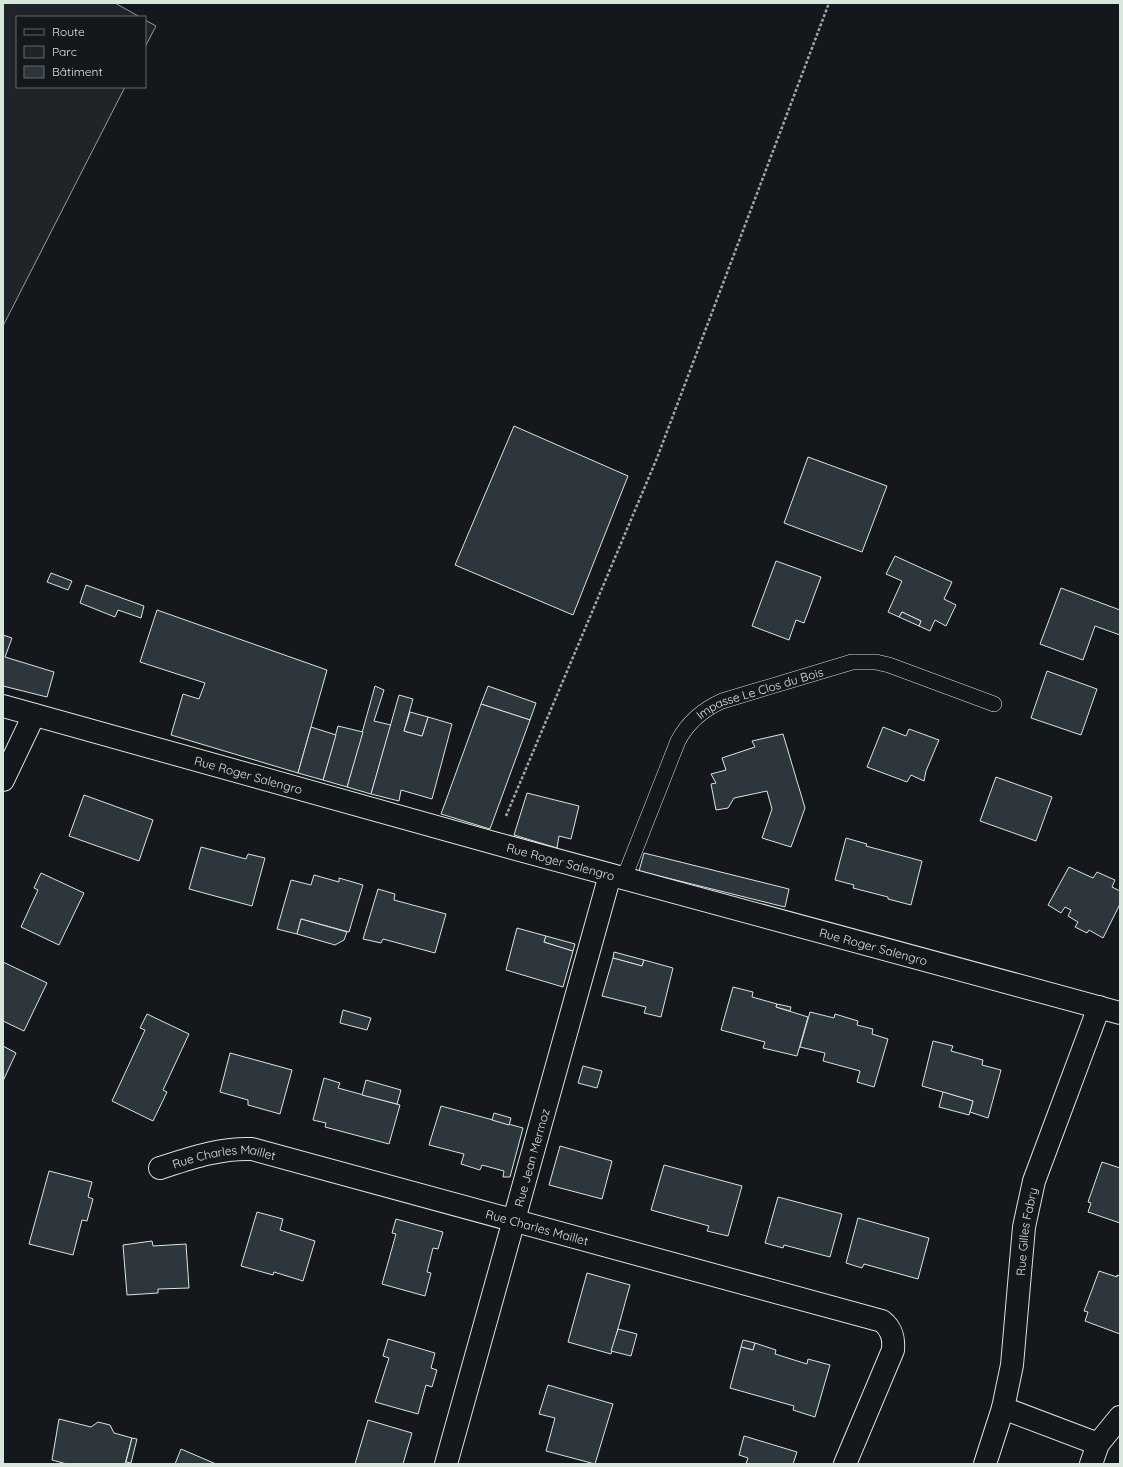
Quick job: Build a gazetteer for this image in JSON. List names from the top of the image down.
{
  "streets": {
    "street": [
      "Rue Roger Salengro",
      "Rue Jean Mermoz",
      "Rue Charles Maillet",
      "Rue Gilles Fabry"
    ],
    "lane": ["Impasse Le Clos du Bois"]
  },
  "crossings": [
    ["Impasse Le Clos du Bois", "Rue Roger Salengro"],
    ["Impasse Le Clos du Bois", "Rue Jean Mermoz"],
    ["Rue Roger Salengro", "Rue Jean Mermoz"],
    ["Rue Roger Salengro", "Rue Gilles Fabry"],
    ["Rue Jean Mermoz", "Rue Charles Maillet"]
  ],
  "legend": ["Route", "Parc", "Bâtiment"]
}
